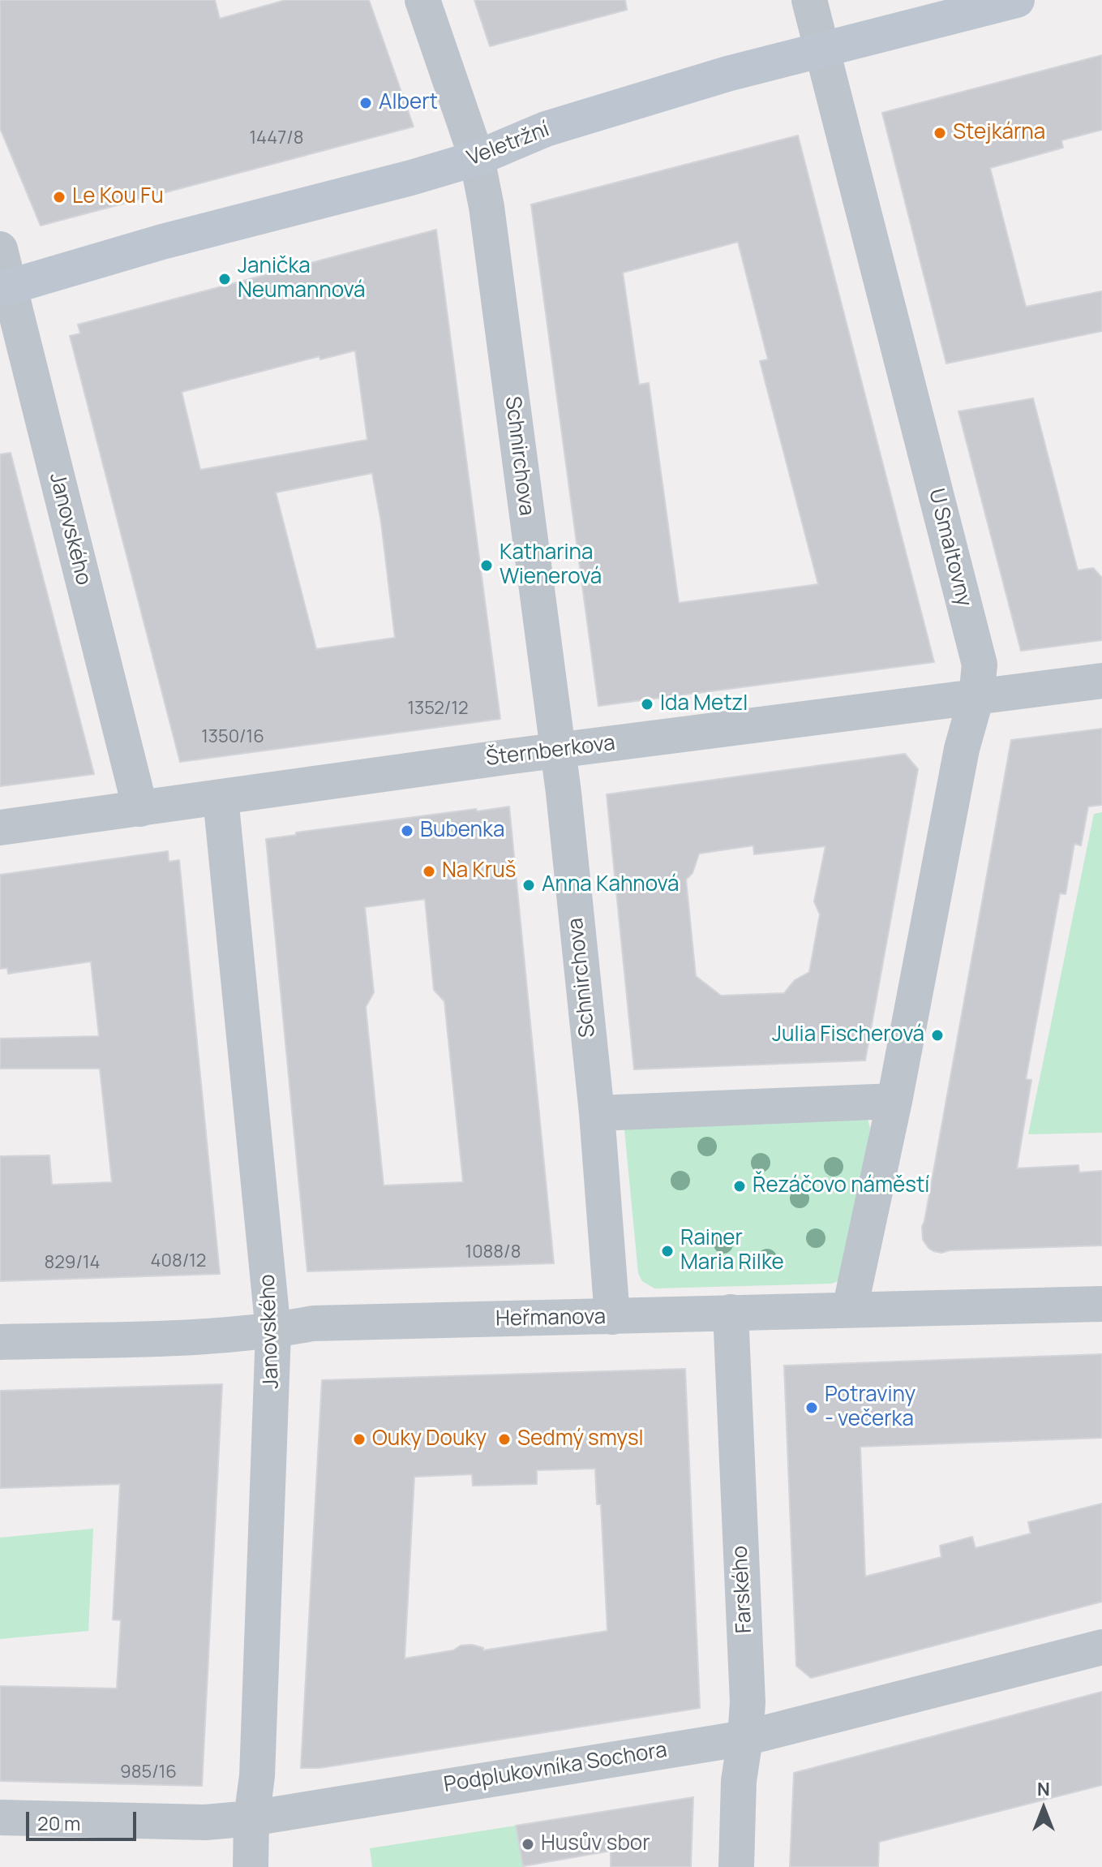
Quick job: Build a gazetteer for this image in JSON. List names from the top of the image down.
{
  "streets": {
    "main road": ["Veletržní"],
    "street": [
      "Schnirchova",
      "Janovského",
      "U Smaltovny",
      "Šternberkova",
      "Heřmanova",
      "Farského",
      "Podplukovníka Sochora"
    ]
  },
  "crossings": [
    ["Veletržní", "Schnirchova"],
    ["Veletržní", "Janovského"],
    ["Veletržní", "U Smaltovny"],
    ["Schnirchova", "Šternberkova"],
    ["Janovského", "Šternberkova"],
    ["Janovského", "Heřmanova"],
    ["Janovského", "Podplukovníka Sochora"],
    ["U Smaltovny", "Šternberkova"],
    ["Heřmanova", "Farského"],
    ["Farského", "Podplukovníka Sochora"]
  ],
  "places": [
    "Albert",
    "Stejkárna",
    "Le Kou Fu",
    "Janička Neumannová",
    "Katharina Wienerová",
    "Ida Metzl",
    "Bubenka",
    "Na Kruš",
    "Anna Kahnová",
    "Julia Fischerová",
    "Řezáčovo náměstí",
    "Rainer Maria Rilke",
    "Potraviny - večerka",
    "Ouky Douky",
    "Sedmý smysl",
    "Husův sbor"
  ],
  "house_numbers": [
    "1447/8",
    "1352/12",
    "1350/16",
    "1088/8",
    "408/12",
    "829/14",
    "985/16"
  ],
  "scale_bar": "20 m",
  "north": "top"
}
